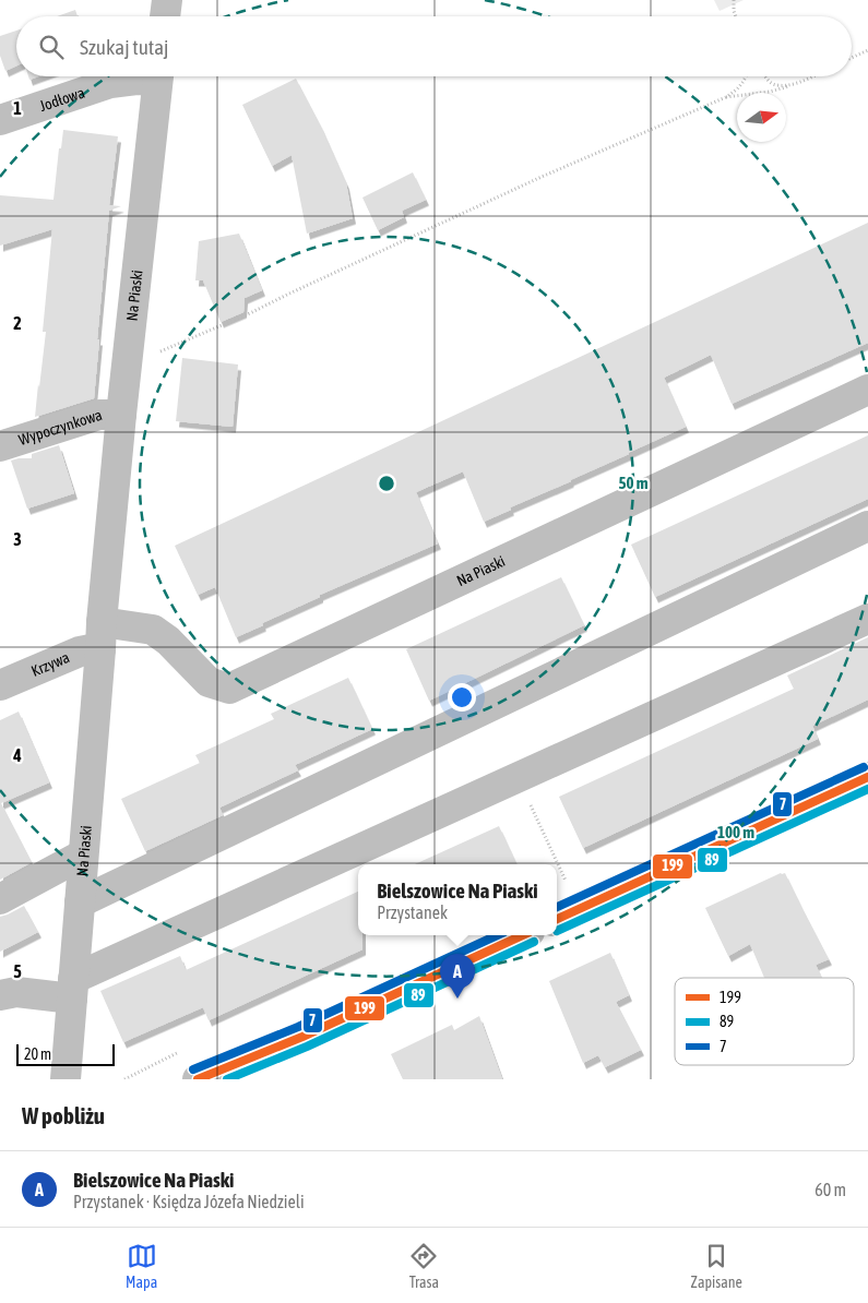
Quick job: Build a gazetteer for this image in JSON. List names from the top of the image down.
{
  "streets": {
    "street": [
      "Jodłowa",
      "Na Piaski",
      "Wypoczynkowa",
      "Krzywa"
    ]
  },
  "crossings": [
    ["Na Piaski", "Wypoczynkowa"],
    ["Na Piaski", "Krzywa"]
  ],
  "lines": ["transit line 7", "transit line 199", "transit line 89"],
  "legend": ["199", "89", "7"],
  "scale_bar": "20 m",
  "north": "right",
  "page": {
    "search": "Szukaj tutaj",
    "popup": ["Bielszowice Na Piaski", "Przystanek"],
    "pins": "A",
    "scale": "20 m",
    "heading": "W pobliżu",
    "list": [
      {
        "mark": "A",
        "name": "Bielszowice Na Piaski",
        "note": "Przystanek · Księdza Józefa Niedzieli",
        "value": "60 m"
      }
    ],
    "nav": ["Mapa", "Trasa", "Zapisane"]
  },
  "grid": {
    "rows": [
      "1",
      "2",
      "3",
      "4",
      "5"
    ]
  },
  "rings": ["50 m", "100 m"]
}
